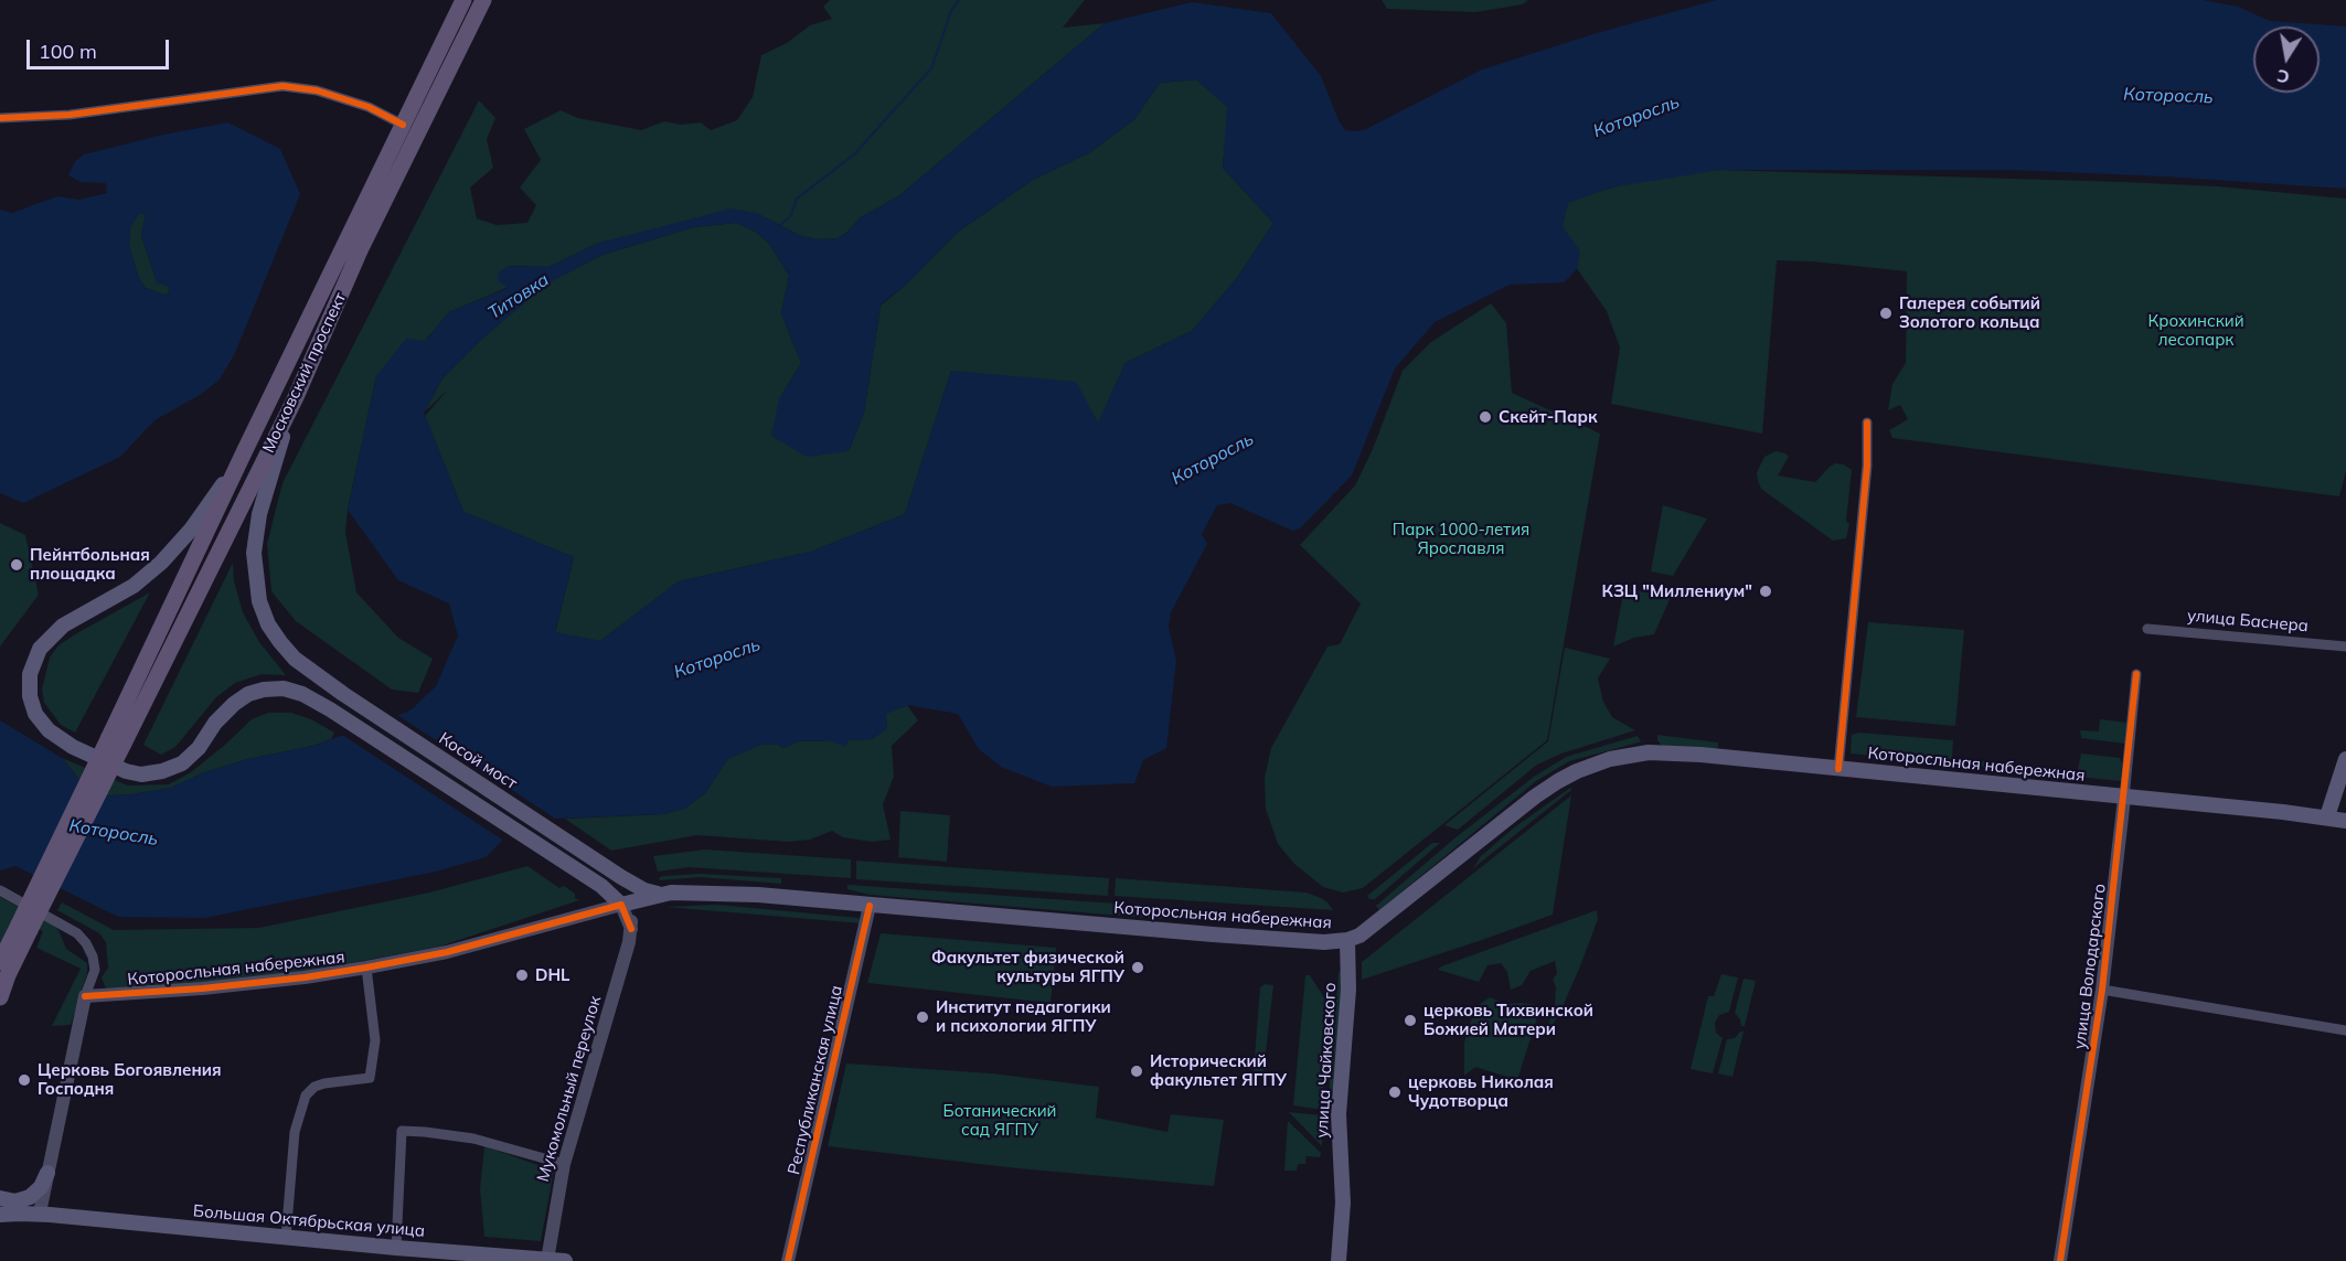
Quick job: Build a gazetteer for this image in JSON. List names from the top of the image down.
{
  "streets": {
    "main road": [
      "Московский проспект",
      "Косой мост",
      "Которосльная набережная",
      "улица Чайковского",
      "Большая Октябрьская улица"
    ],
    "street": [
      "улица Баснера",
      "улица Володарского",
      "Республиканская улица",
      "Мукомольный переулок"
    ]
  },
  "crossings": [
    ["Московский проспект", "Косой мост"],
    ["Косой мост", "Которосльная набережная"],
    ["Которосльная набережная", "улица Володарского"],
    ["Которосльная набережная", "улица Чайковского"],
    ["Которосльная набережная", "Республиканская улица"],
    ["Которосльная набережная", "Мукомольный переулок"],
    ["Мукомольный переулок", "Большая Октябрьская улица"]
  ],
  "water": ["Которосль", "Титовка"],
  "parks": ["Крохинский лесопарк", "Парк 1000-летия Ярославля", "Ботанический сад ЯГПУ"],
  "places": [
    "Галерея событий Золотого кольца",
    "Скейт-Парк",
    "Пейнтбольная площадка",
    "КЗЦ \"Миллениум\"",
    "Факультет физической культуры ЯГПУ",
    "DHL",
    "Институт педагогики и психологии ЯГПУ",
    "церковь Тихвинской Божией Матери",
    "Исторический факультет ЯГПУ",
    "Церковь Богоявления Господня",
    "церковь Николая Чудотворца"
  ],
  "scale_bar": "100 m",
  "north": "bottom"
}
